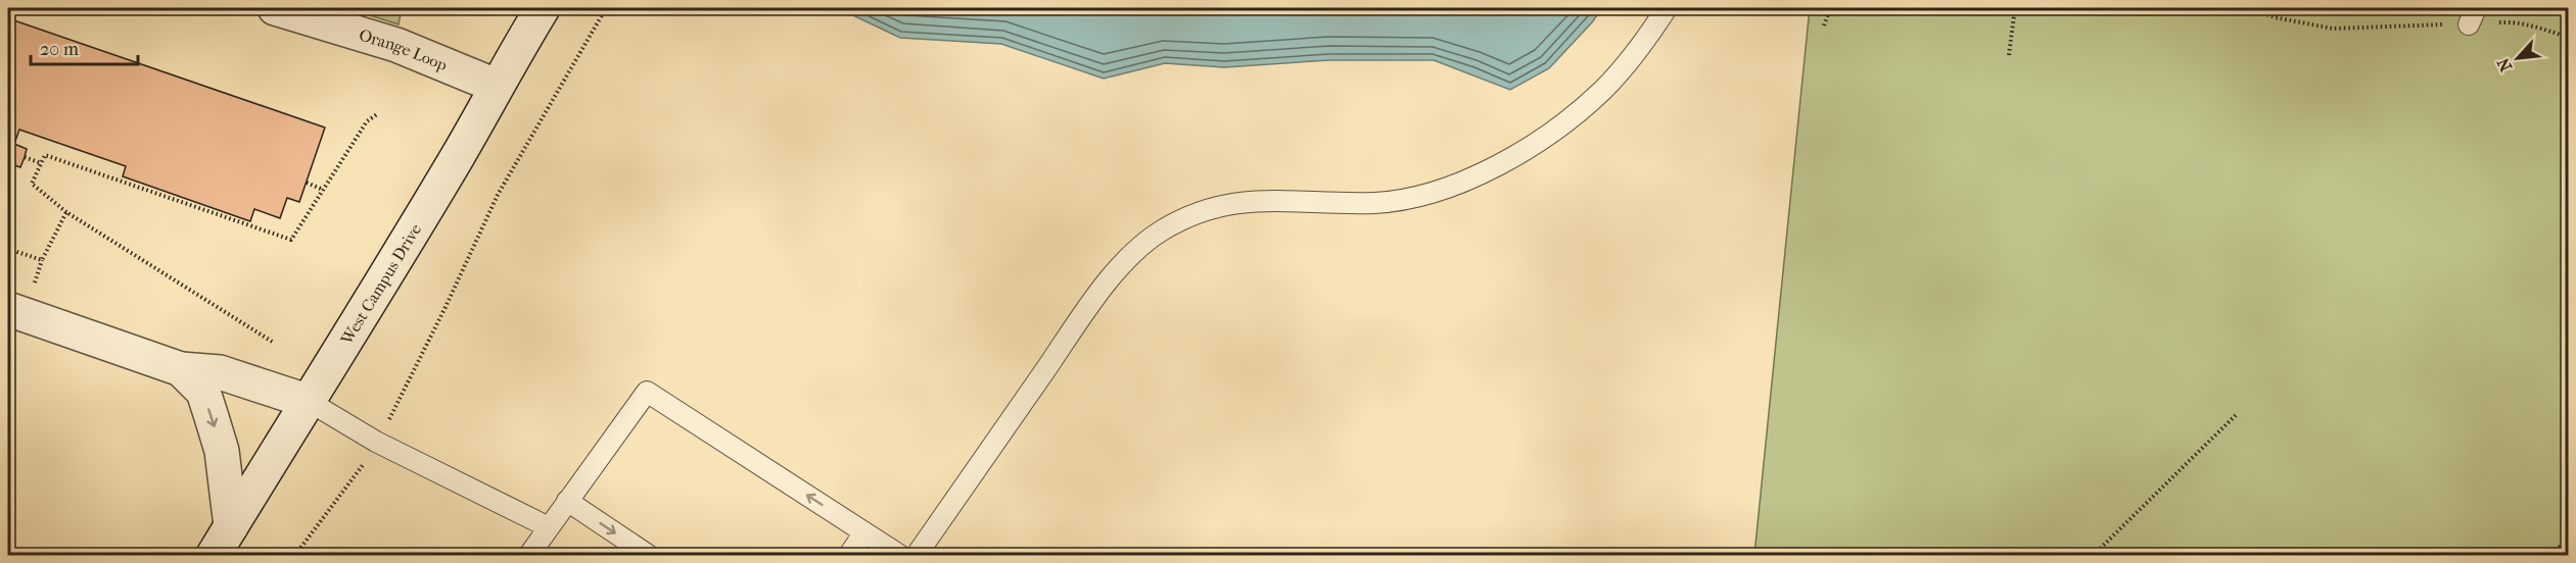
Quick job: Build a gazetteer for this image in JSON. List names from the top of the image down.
{
  "streets": {
    "street": ["Orange Loop", "West Campus Drive"]
  },
  "crossings": [
    ["Orange Loop", "West Campus Drive"]
  ],
  "scale_bar": "20 m",
  "north": "bottom left"
}
